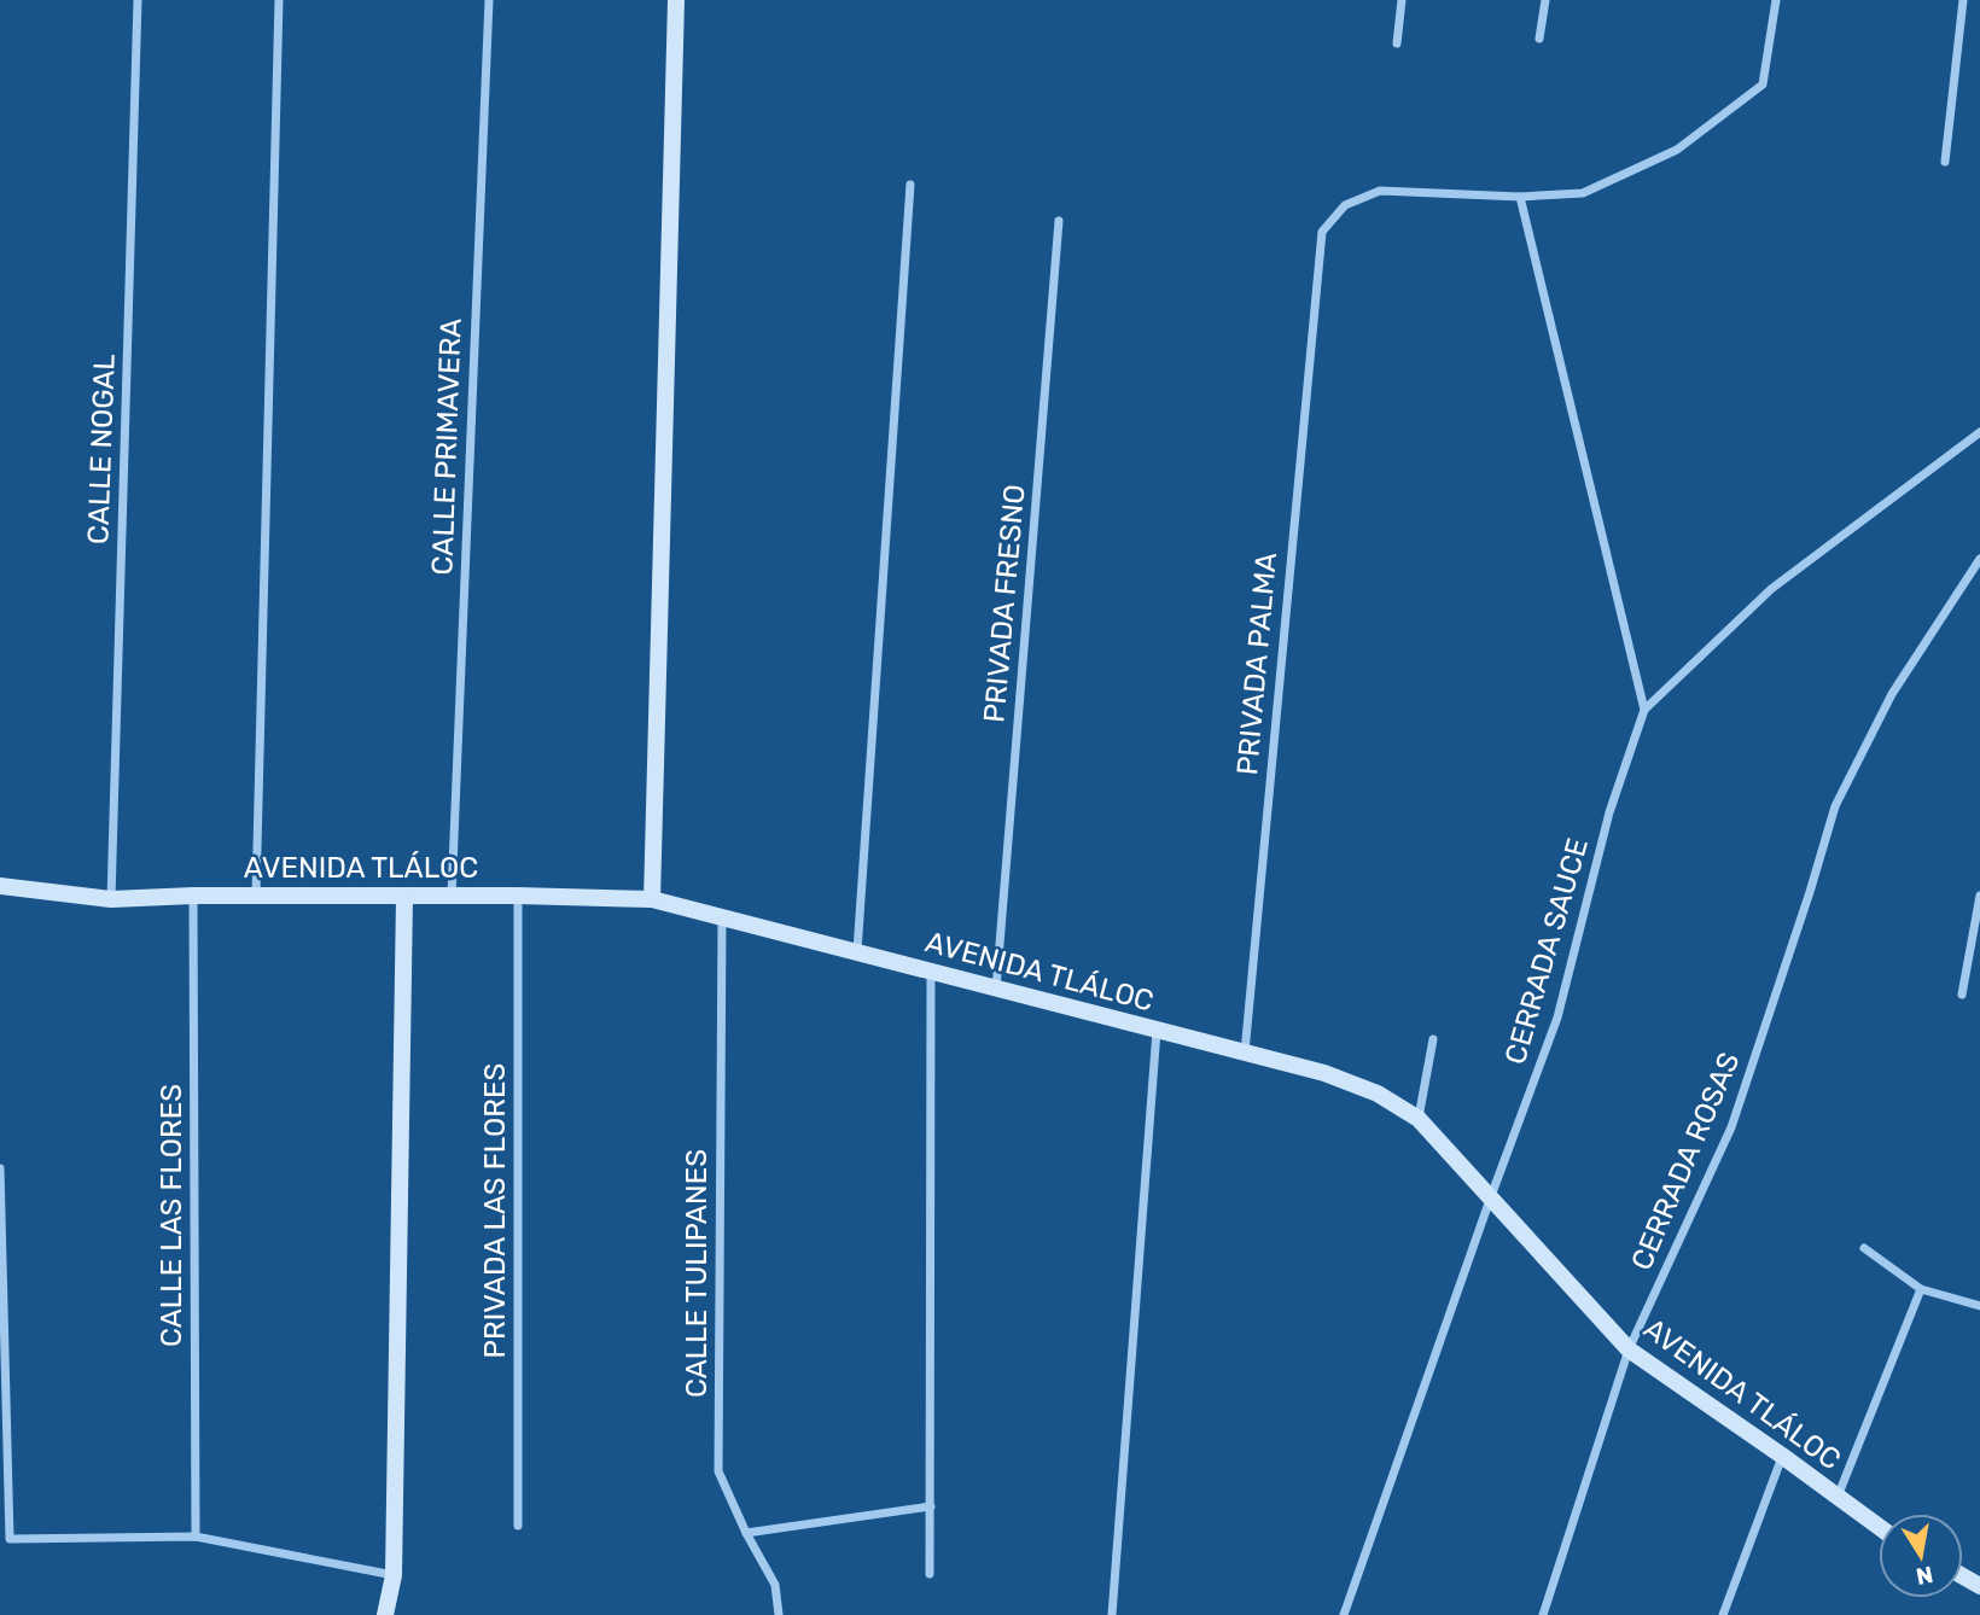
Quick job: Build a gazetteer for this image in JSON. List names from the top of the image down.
{
  "streets": {
    "main road": ["AVENIDA TLÁLOC"],
    "street": [
      "CALLE PRIMAVERA",
      "CALLE NOGAL",
      "PRIVADA FRESNO",
      "PRIVADA PALMA",
      "CERRADA SAUCE",
      "CERRADA ROSAS",
      "PRIVADA LAS FLORES",
      "CALLE LAS FLORES",
      "CALLE TULIPANES"
    ]
  },
  "crossings": [
    ["CALLE PRIMAVERA", "AVENIDA TLÁLOC"],
    ["CALLE NOGAL", "AVENIDA TLÁLOC"],
    ["PRIVADA FRESNO", "AVENIDA TLÁLOC"],
    ["PRIVADA PALMA", "AVENIDA TLÁLOC"],
    ["AVENIDA TLÁLOC", "CERRADA SAUCE"],
    ["AVENIDA TLÁLOC", "CERRADA ROSAS"],
    ["AVENIDA TLÁLOC", "PRIVADA LAS FLORES"],
    ["AVENIDA TLÁLOC", "CALLE LAS FLORES"],
    ["AVENIDA TLÁLOC", "CALLE TULIPANES"]
  ],
  "north": "bottom"
}
